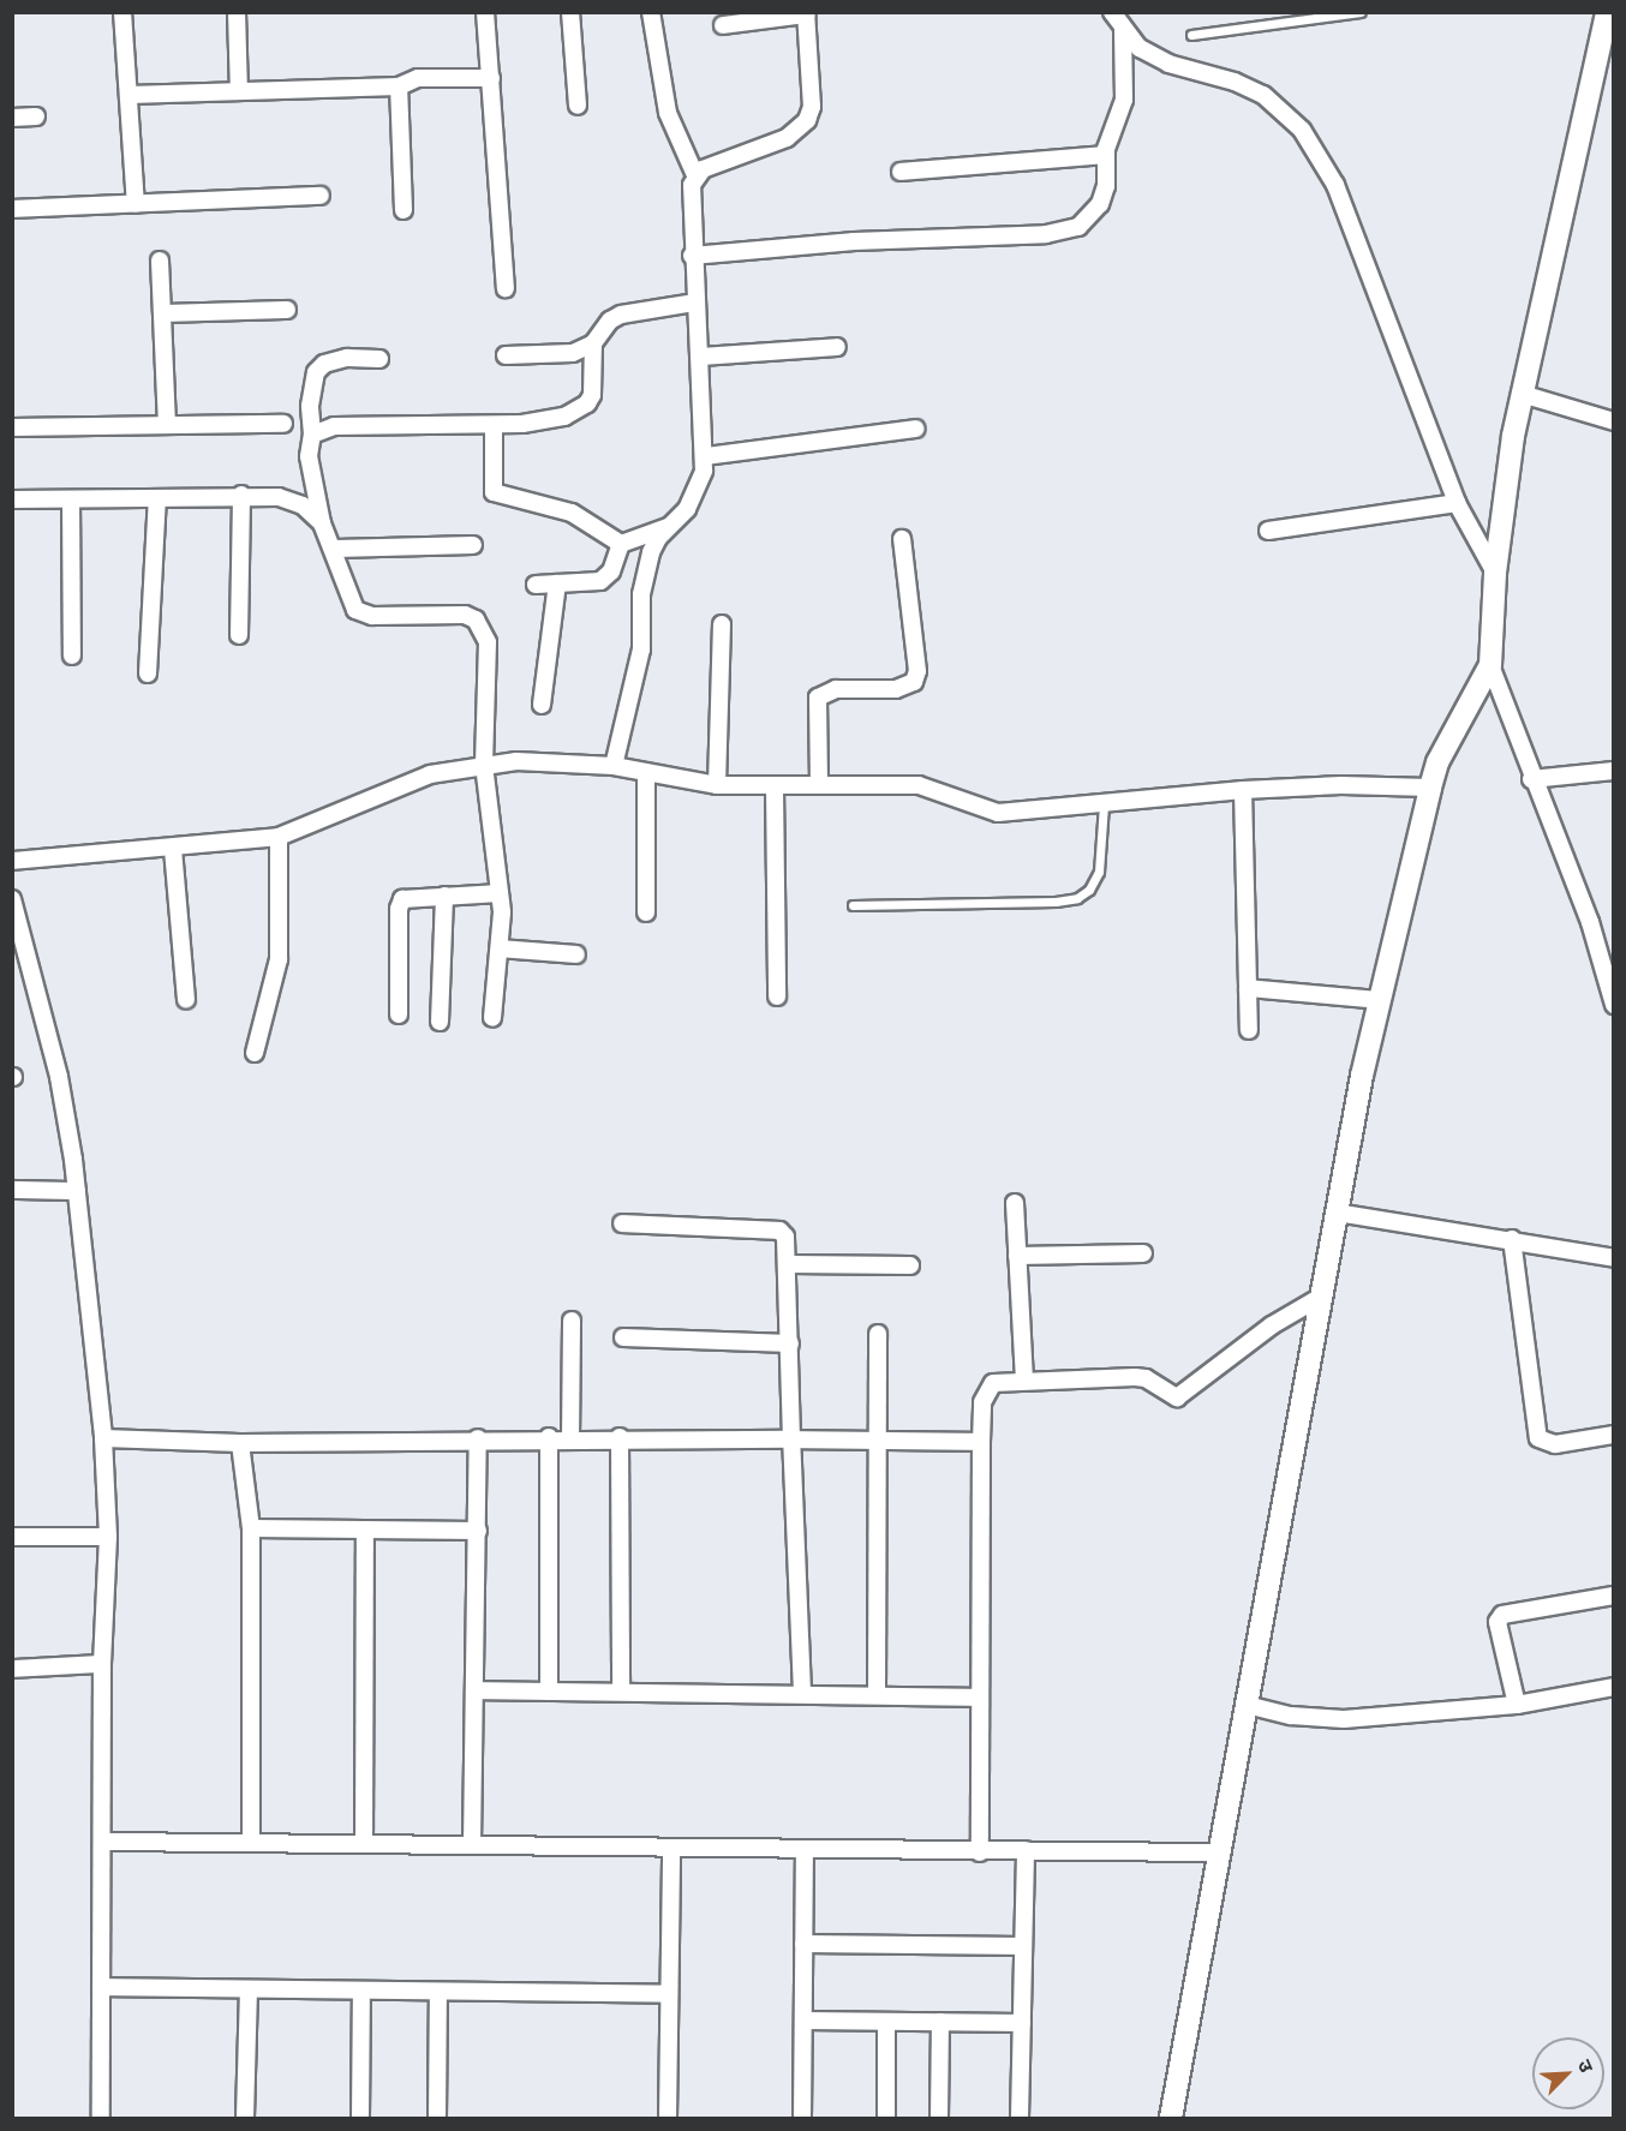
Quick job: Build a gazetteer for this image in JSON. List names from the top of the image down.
{
  "north": "top right"
}
